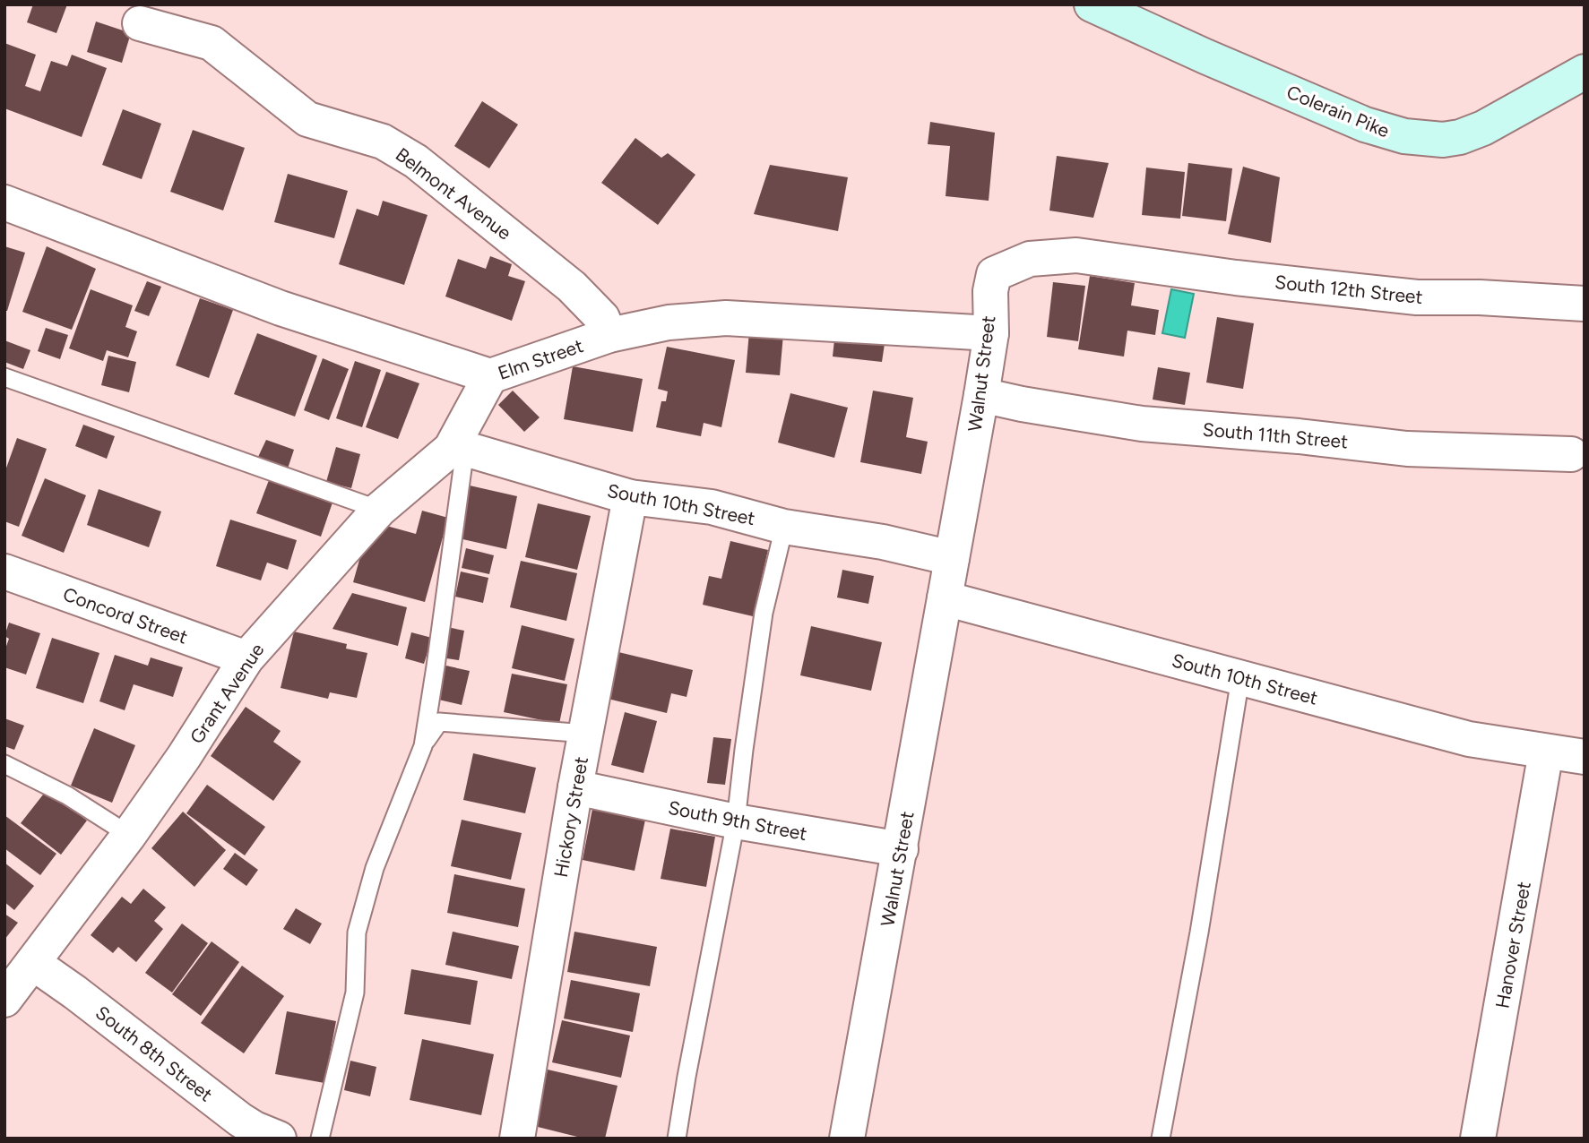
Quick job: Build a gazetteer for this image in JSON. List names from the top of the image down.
{
  "streets": {
    "main road": ["Colerain Pike"],
    "street": [
      "Belmont Avenue",
      "South 12th Street",
      "Elm Street",
      "Walnut Street",
      "South 11th Street",
      "South 10th Street",
      "Concord Street",
      "Grant Avenue",
      "Hickory Street",
      "South 9th Street",
      "Hanover Street",
      "South 8th Street"
    ]
  },
  "crossings": [
    ["Belmont Avenue", "Elm Street"],
    ["South 12th Street", "Walnut Street"],
    ["Elm Street", "Walnut Street"],
    ["Elm Street", "Grant Avenue"],
    ["Walnut Street", "South 11th Street"],
    ["Walnut Street", "South 10th Street"],
    ["Walnut Street", "South 9th Street"],
    ["South 10th Street", "Grant Avenue"],
    ["South 10th Street", "Hickory Street"],
    ["South 10th Street", "Hanover Street"],
    ["Concord Street", "Grant Avenue"],
    ["Grant Avenue", "South 8th Street"],
    ["Hickory Street", "South 9th Street"]
  ]
}
